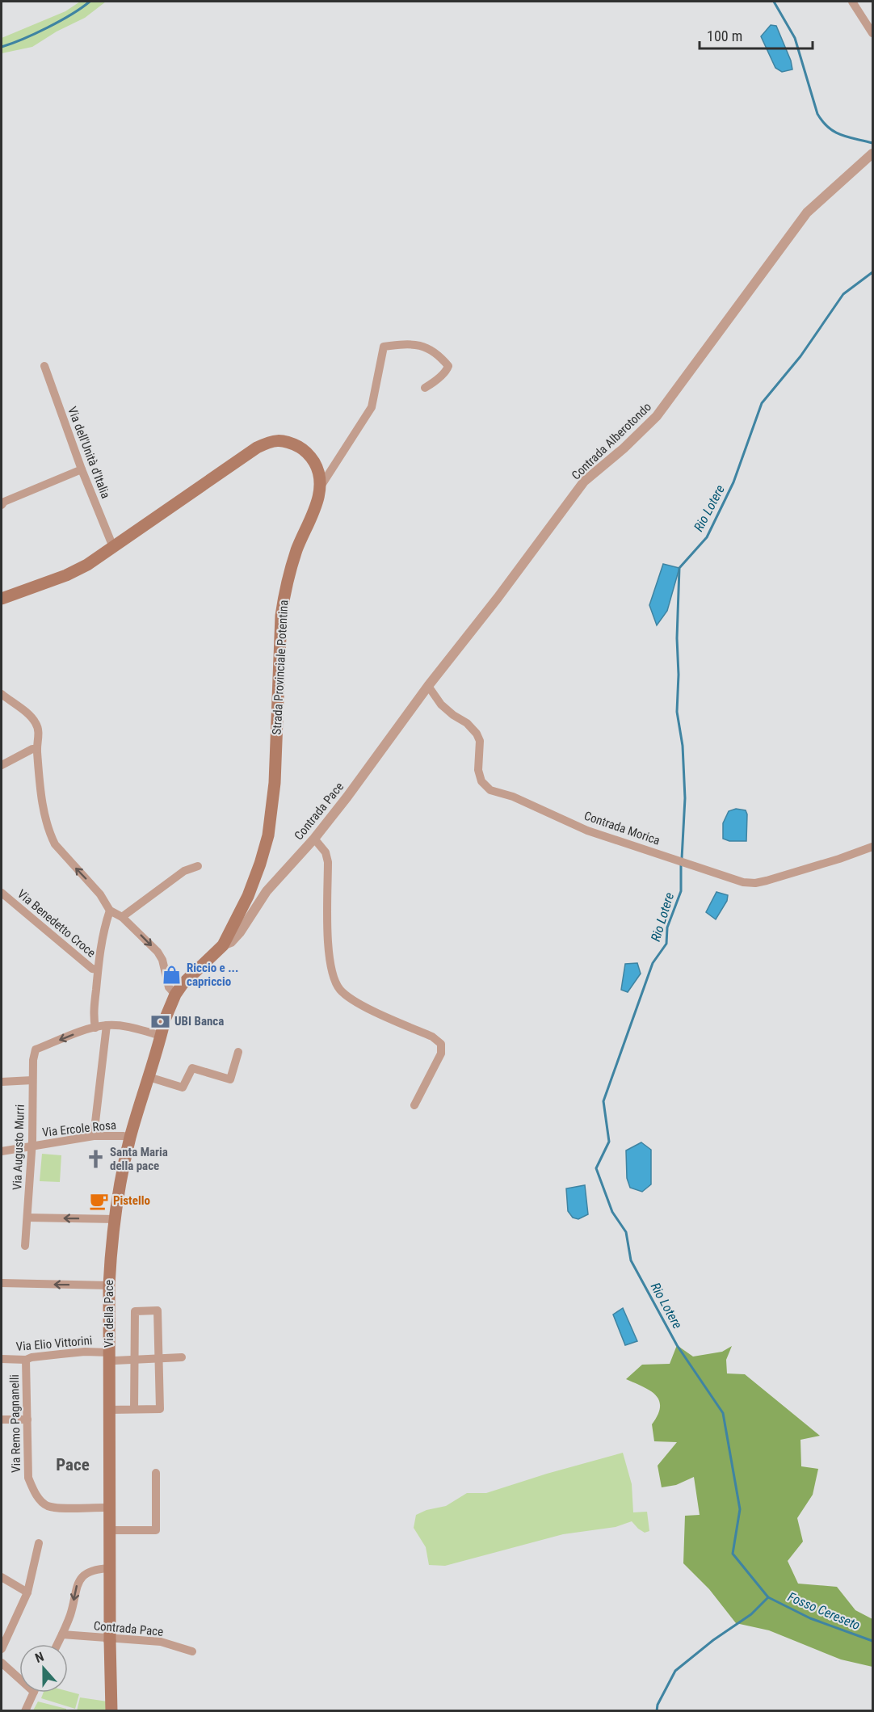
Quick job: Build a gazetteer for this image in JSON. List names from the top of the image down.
{
  "streets": {
    "main road": ["Strada Provinciale Potentina", "Via della Pace"],
    "street": [
      "Contrada Alberotondo",
      "Via dell'Unità d'Italia",
      "Contrada Pace",
      "Contrada Morica",
      "Via Benedetto Croce",
      "Via Ercole Rosa",
      "Via Augusto Murri",
      "Via Elio Vittorini",
      "Via Remo Pagnanelli"
    ]
  },
  "crossings": [
    ["Contrada Alberotondo", "Contrada Pace"],
    ["Contrada Alberotondo", "Contrada Morica"],
    ["Strada Provinciale Potentina", "Contrada Pace"],
    ["Strada Provinciale Potentina", "Via della Pace"],
    ["Contrada Pace", "Contrada Morica"],
    ["Contrada Pace", "Via della Pace"],
    ["Via Ercole Rosa", "Via Augusto Murri"],
    ["Via Ercole Rosa", "Via della Pace"],
    ["Via della Pace", "Via Elio Vittorini"],
    ["Via della Pace", "Via Remo Pagnanelli"],
    ["Via Elio Vittorini", "Via Remo Pagnanelli"]
  ],
  "districts": ["Pace"],
  "water": ["Rio Lotere", "Fosso Cereseto"],
  "places": {
    "shop": ["Riccio e ... capriccio"],
    "bank": ["UBI Banca"],
    "church": ["Santa Maria della pace"],
    "cafe": ["Pistello"]
  },
  "scale_bar": "100 m",
  "north": "top"
}
